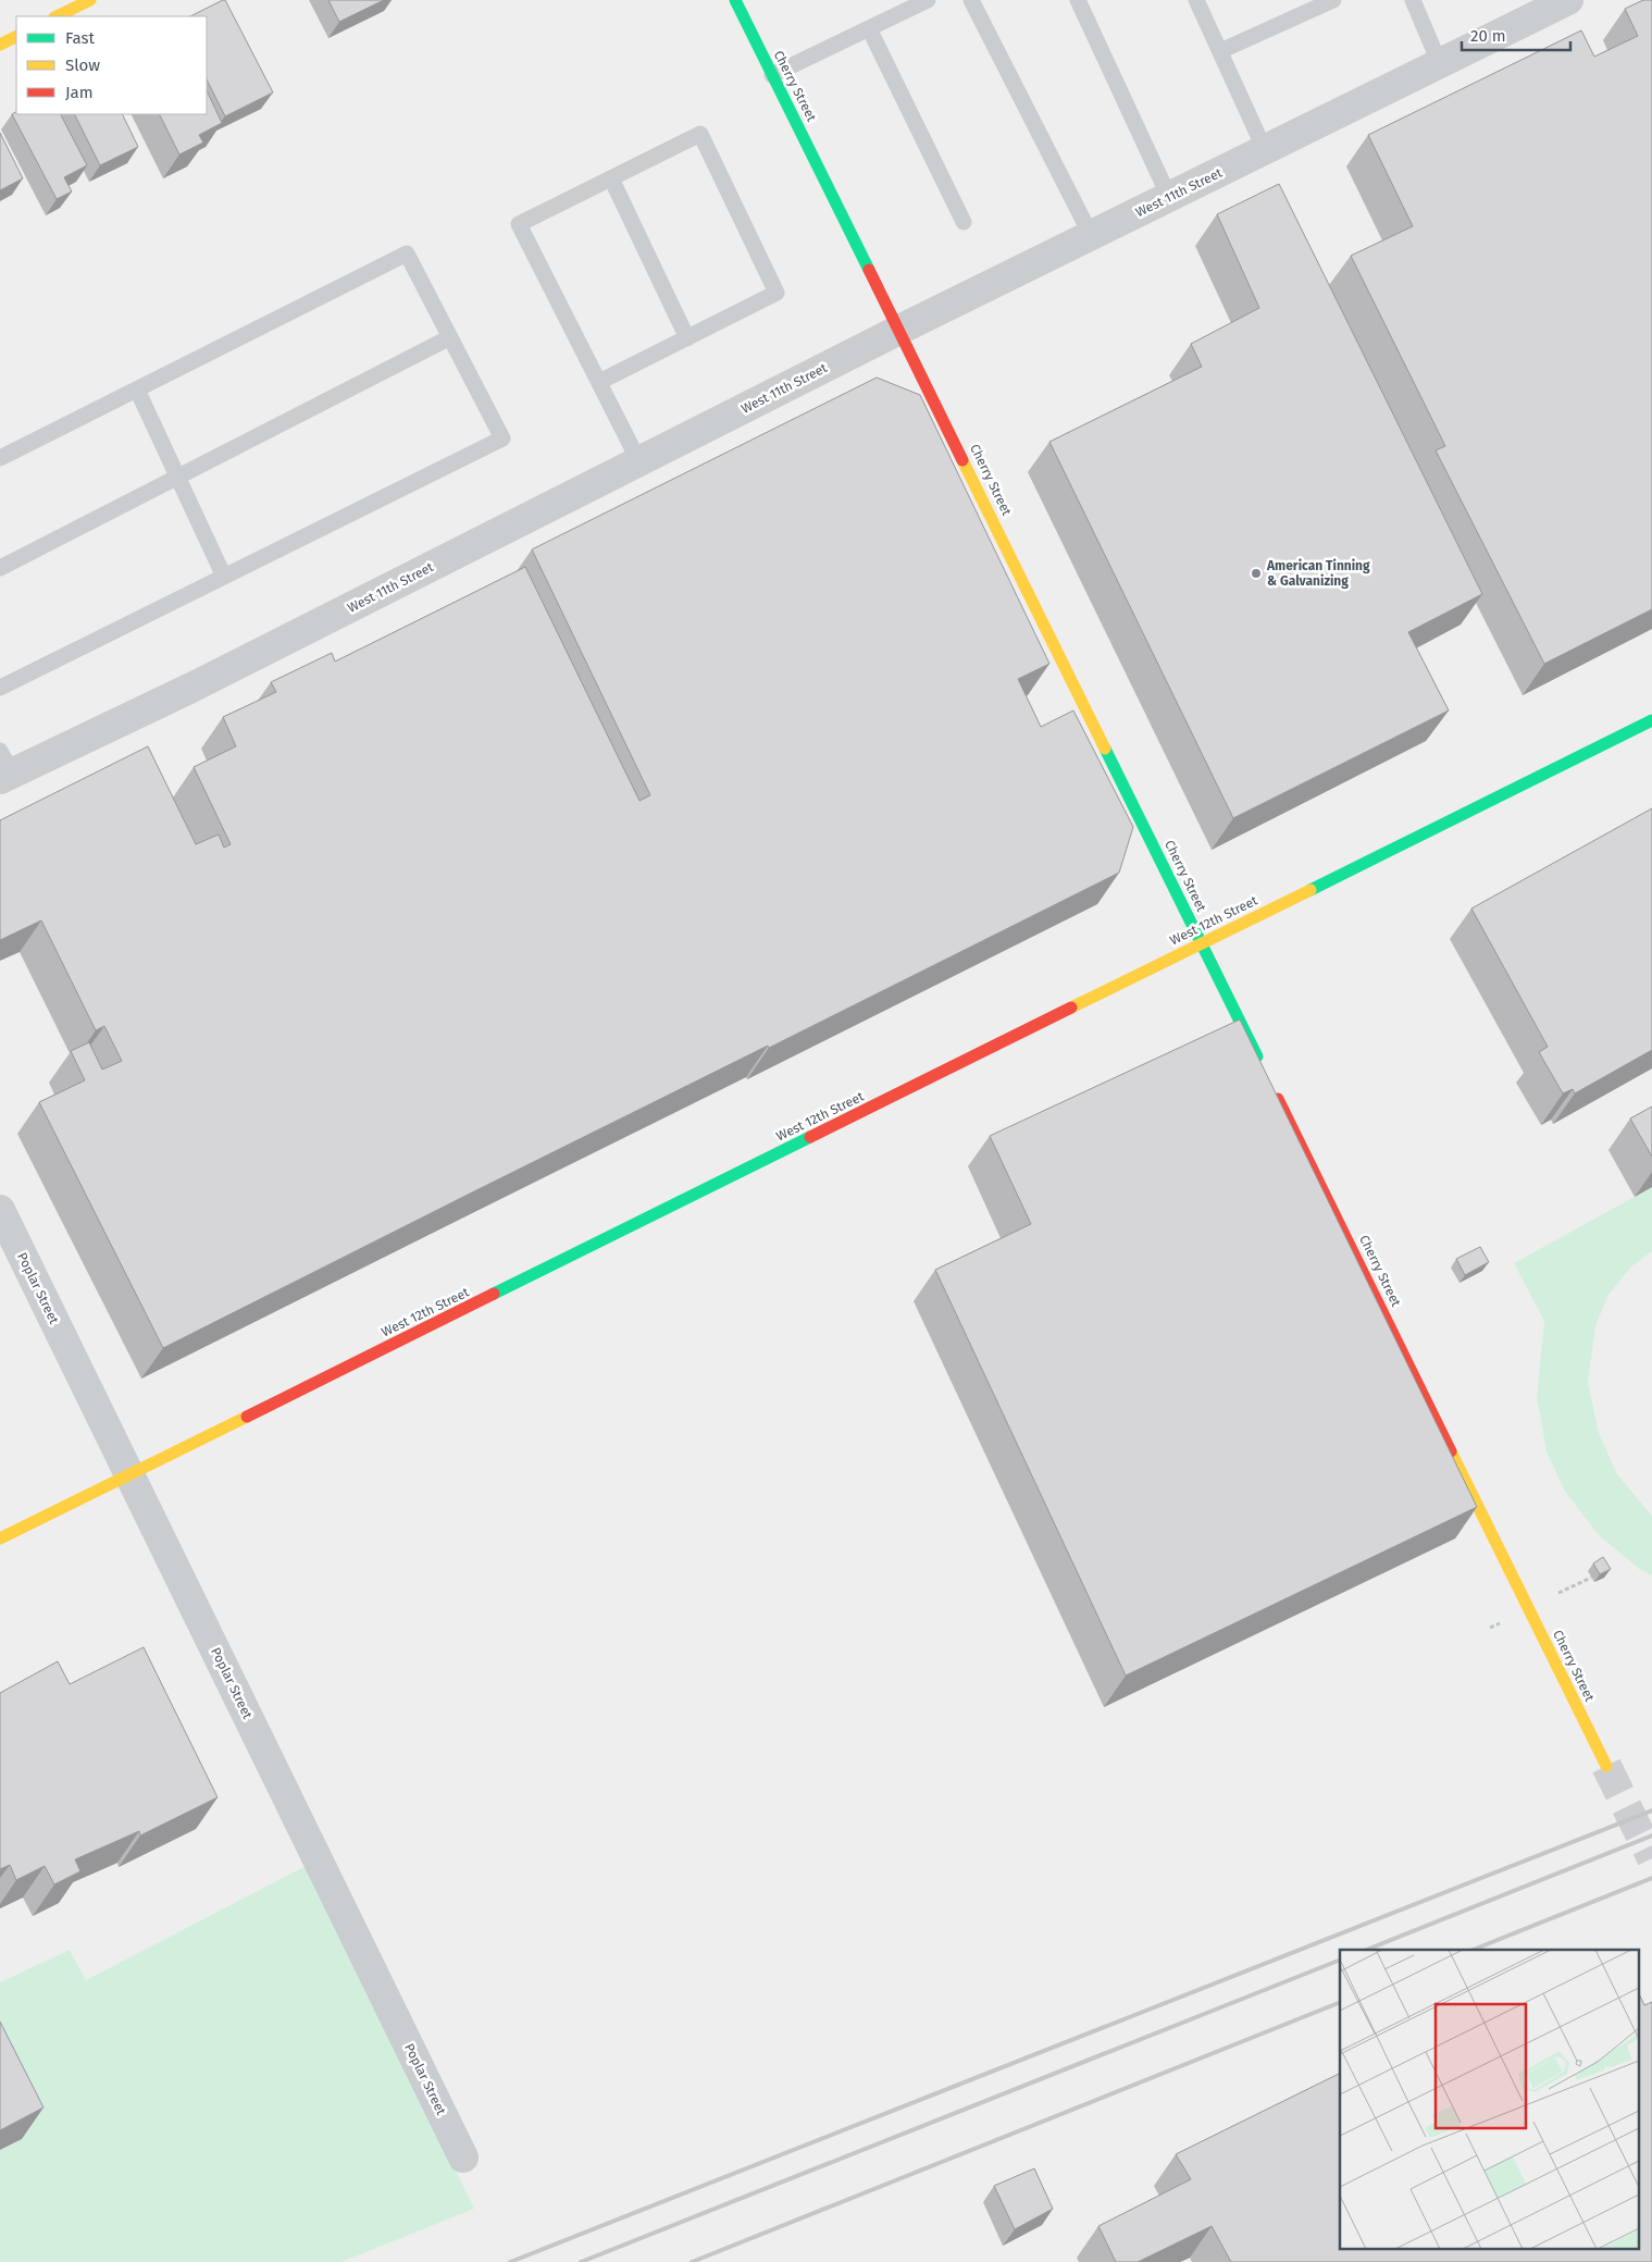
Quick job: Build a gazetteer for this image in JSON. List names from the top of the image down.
{
  "streets": {
    "street": [
      "Cherry Street",
      "West 11th Street",
      "West 12th Street",
      "Poplar Street"
    ]
  },
  "crossings": [
    ["Cherry Street", "West 11th Street"],
    ["Cherry Street", "West 12th Street"],
    ["West 12th Street", "Poplar Street"]
  ],
  "places": ["American Tinning & Galvanizing"],
  "legend": ["Fast", "Slow", "Jam"],
  "scale_bar": "20 m"
}
